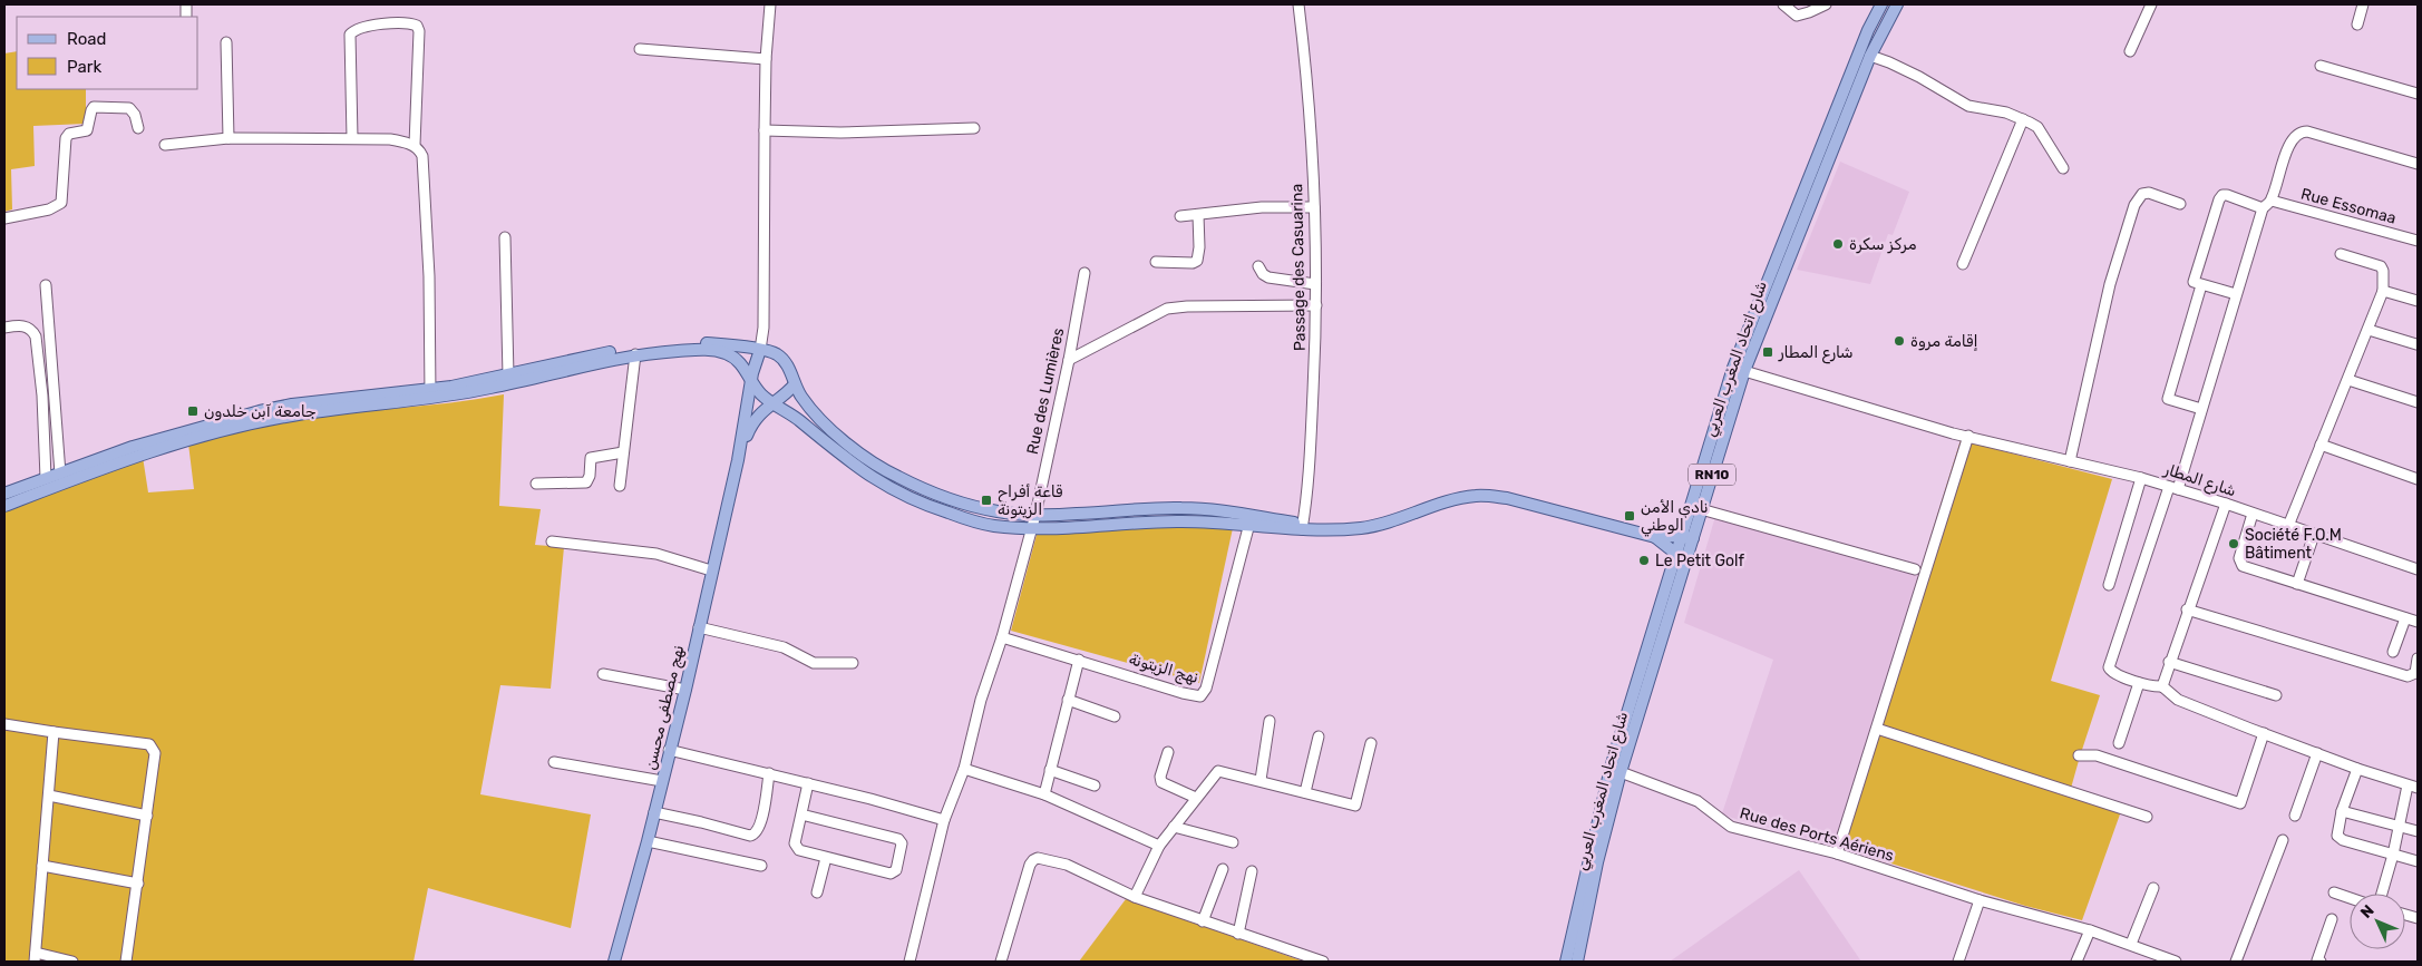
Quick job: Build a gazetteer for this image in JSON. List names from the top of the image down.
{
  "streets": {
    "main road": ["شارع اتحاد المغرب العربي", "RN10", "نهج مصطفى محسن"],
    "street": [
      "Rue Essomaa",
      "Passage des Casuarina",
      "Rue des Lumières",
      "شارع المطار",
      "نهج الزيتونة",
      "Rue des Ports Aériens"
    ]
  },
  "crossings": [
    ["شارع اتحاد المغرب العربي", "شارع المطار"],
    ["شارع اتحاد المغرب العربي", "Rue des Ports Aériens"],
    ["Rue des Lumières", "نهج الزيتونة"]
  ],
  "places": {
    "other": [
      "مركز سكرة",
      "إقامة مروة",
      "Société F.O.M Bâtiment",
      "Le Petit Golf"
    ],
    "transit": [
      "شارع المطار",
      "جامعة آبن خلدون",
      "قاعة أفراح الزيتونة",
      "نادي الأمن الوطني"
    ]
  },
  "legend": ["Road", "Park"],
  "north": "top left"
}
